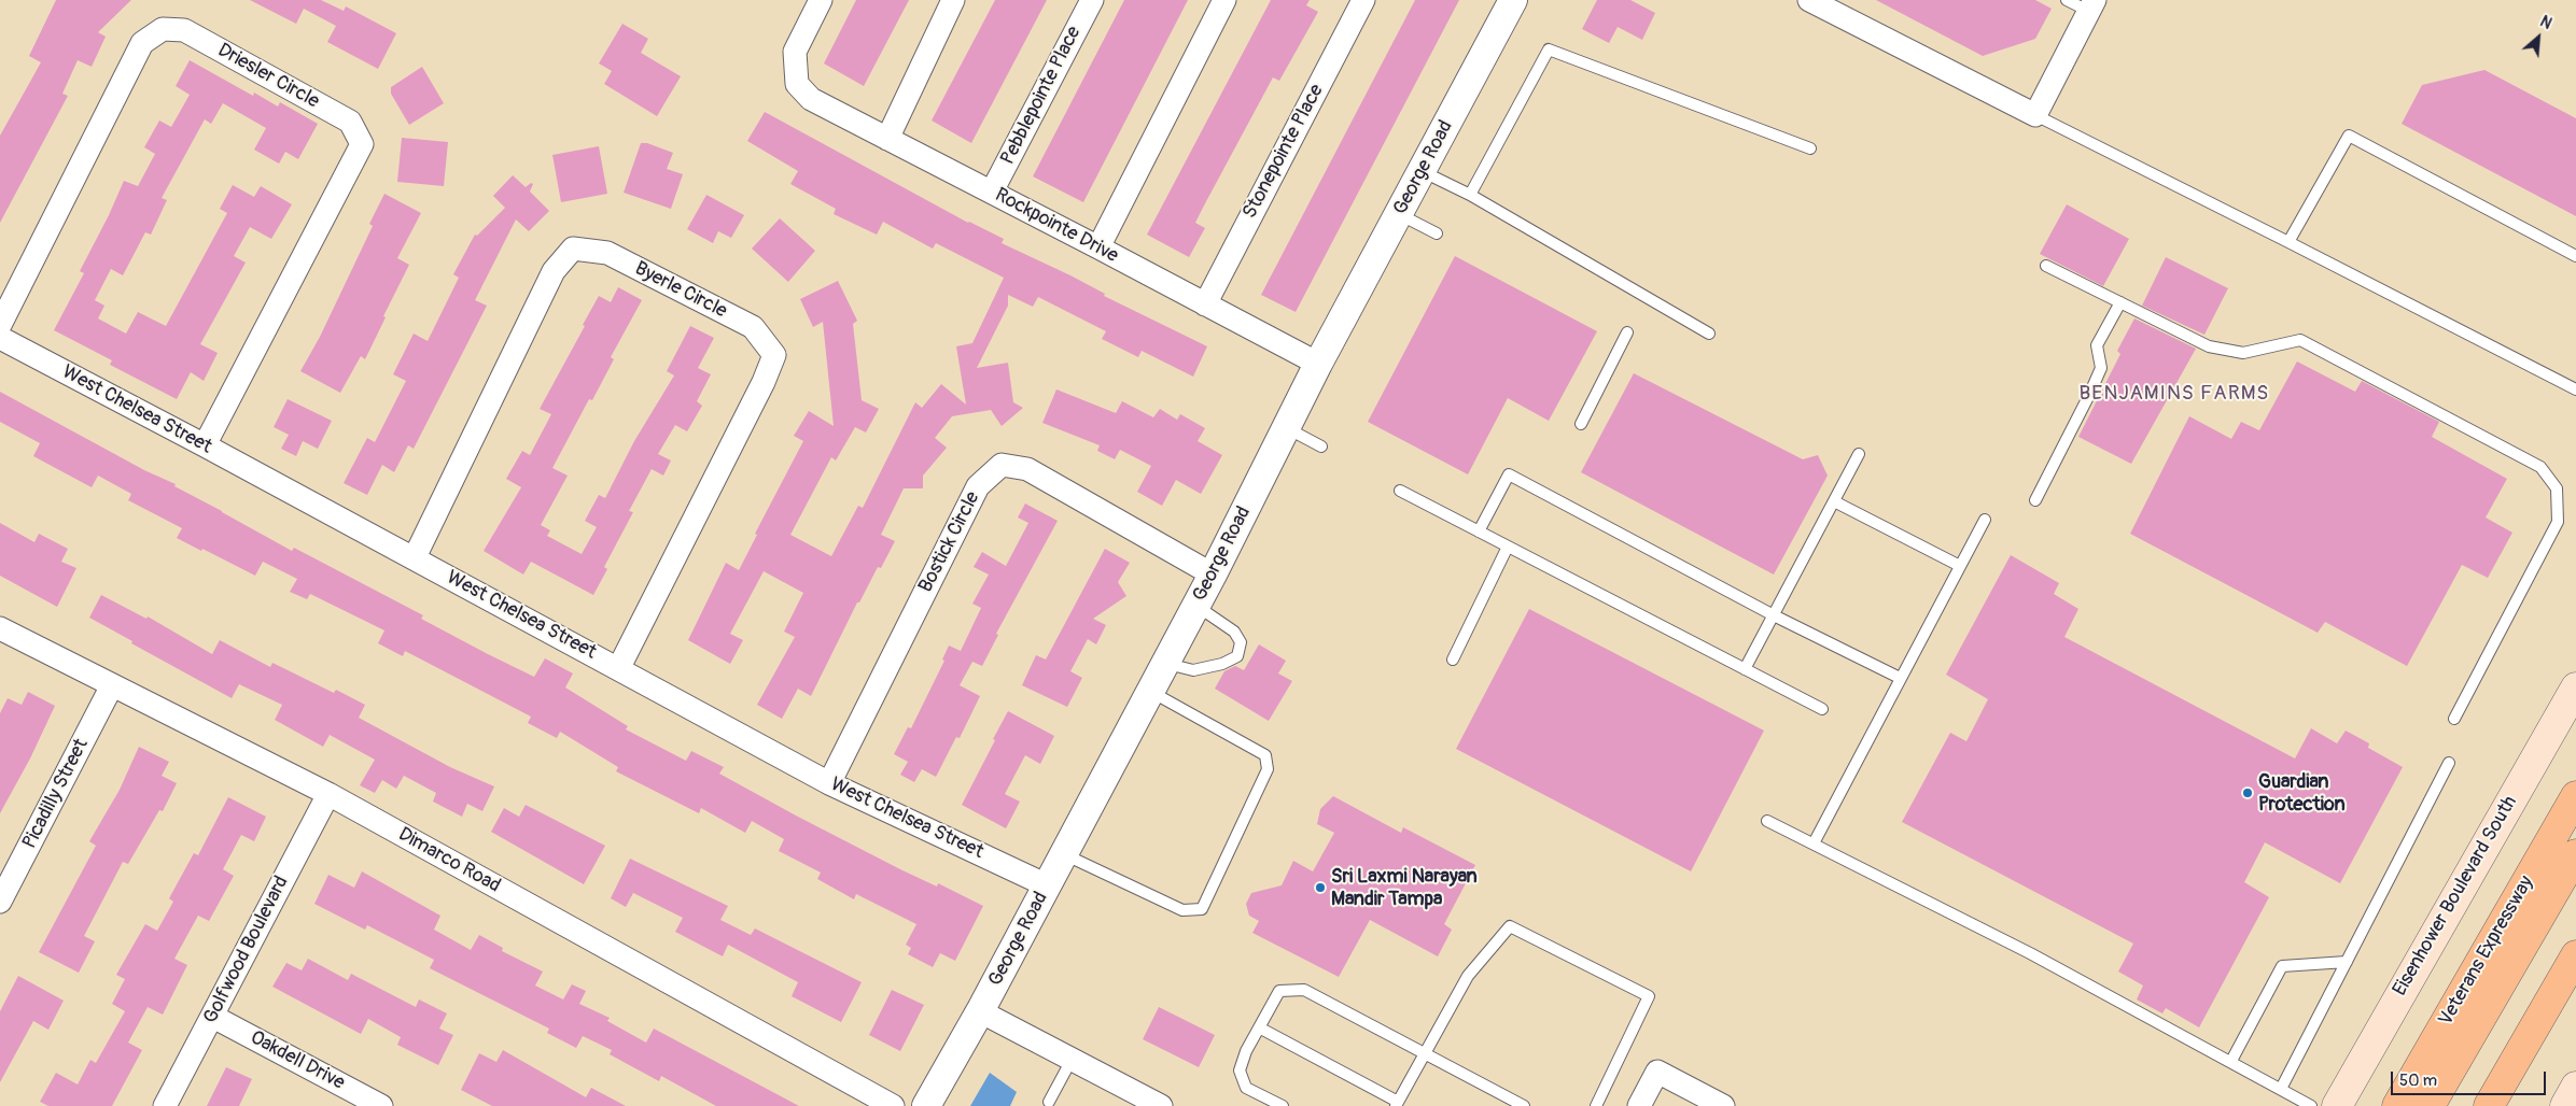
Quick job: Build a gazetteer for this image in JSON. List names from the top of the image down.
{
  "streets": {
    "highway": ["Veterans Expressway"],
    "main road": ["Eisenhower Boulevard South"],
    "street": [
      "Driesler Circle",
      "Pebblepointe Place",
      "Stonepointe Place",
      "George Road",
      "Rockpointe Drive",
      "Byerle Circle",
      "West Chelsea Street",
      "Bostick Circle",
      "Picadilly Street",
      "Dimarco Road",
      "Golfwood Boulevard",
      "Oakdell Drive"
    ]
  },
  "crossings": [
    ["Driesler Circle", "West Chelsea Street"],
    ["Pebblepointe Place", "Rockpointe Drive"],
    ["Stonepointe Place", "Rockpointe Drive"],
    ["George Road", "Rockpointe Drive"],
    ["George Road", "West Chelsea Street"],
    ["George Road", "Bostick Circle"],
    ["Byerle Circle", "West Chelsea Street"],
    ["West Chelsea Street", "Bostick Circle"],
    ["Picadilly Street", "Dimarco Road"],
    ["Dimarco Road", "Golfwood Boulevard"],
    ["Golfwood Boulevard", "Oakdell Drive"]
  ],
  "districts": ["BENJAMINS FARMS"],
  "places": ["Guardian Protection", "Sri Laxmi Narayan Mandir Tampa"],
  "scale_bar": "50 m",
  "north": "top right"
}
